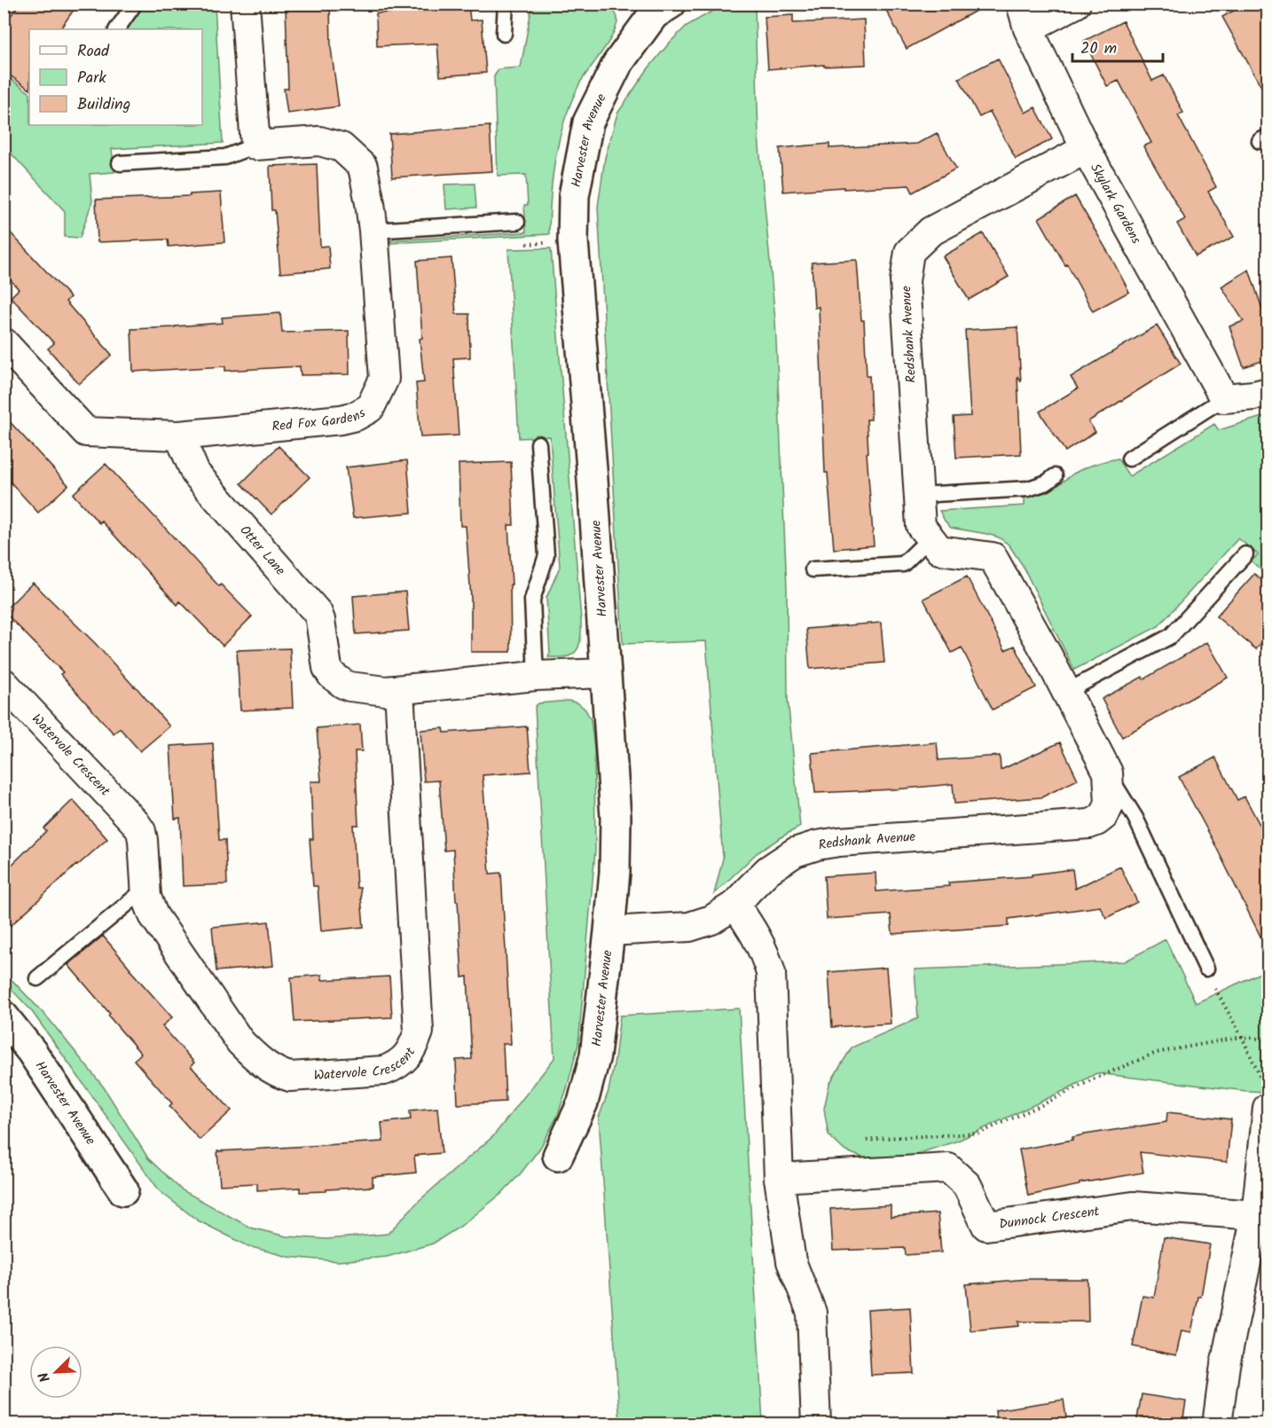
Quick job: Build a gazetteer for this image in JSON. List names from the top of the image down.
{
  "streets": {
    "street": [
      "Harvester Avenue",
      "Skylark Gardens",
      "Redshank Avenue",
      "Red Fox Gardens",
      "Otter Lane",
      "Watervole Crescent",
      "Dunnock Crescent"
    ]
  },
  "crossings": [
    ["Harvester Avenue", "Redshank Avenue"],
    ["Harvester Avenue", "Otter Lane"],
    ["Skylark Gardens", "Redshank Avenue"],
    ["Red Fox Gardens", "Otter Lane"],
    ["Otter Lane", "Watervole Crescent"]
  ],
  "legend": ["Road", "Park", "Building"],
  "scale_bar": "20 m",
  "north": "bottom left"
}
